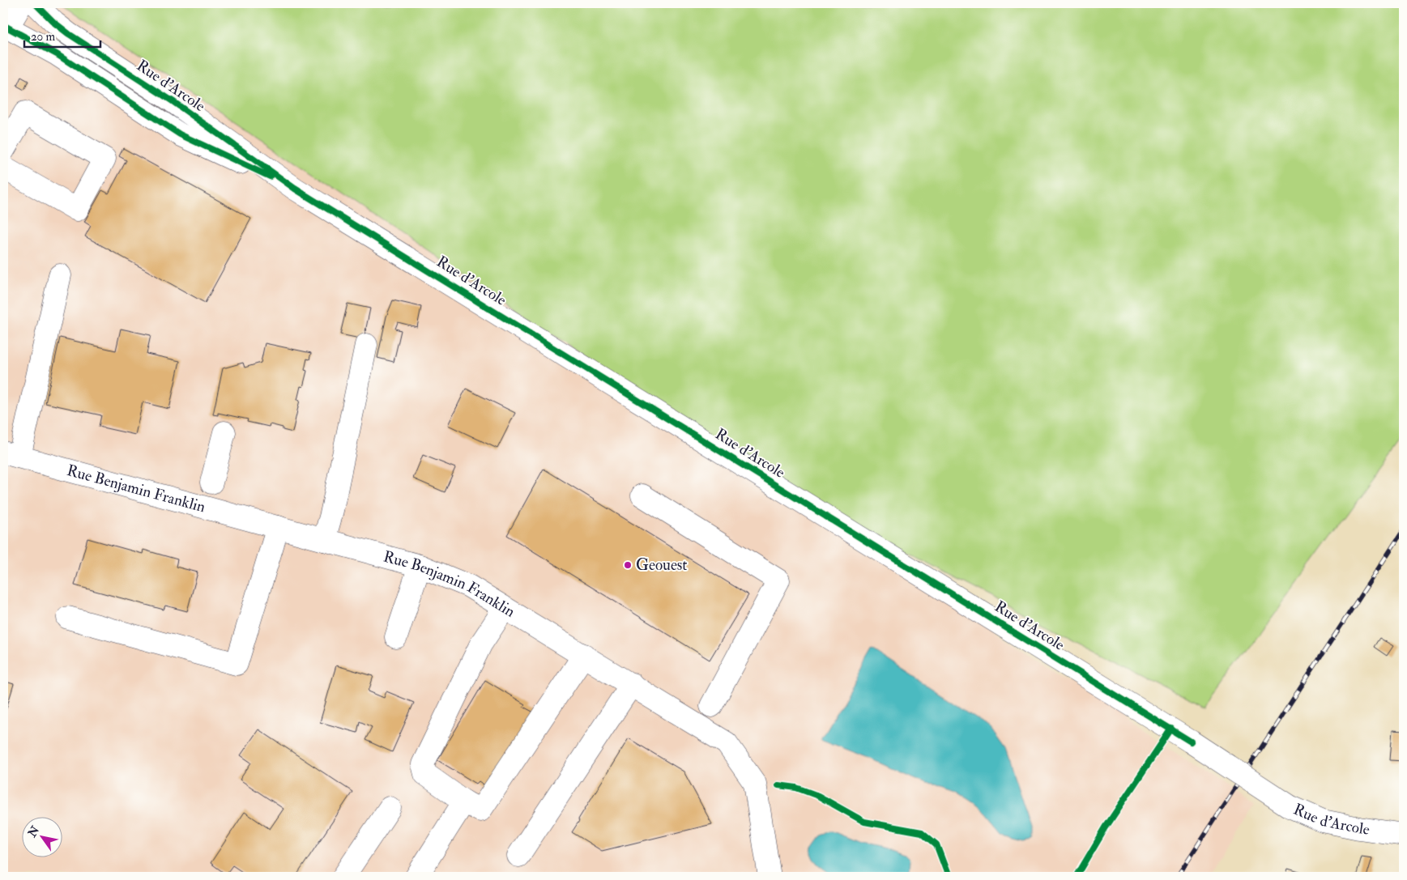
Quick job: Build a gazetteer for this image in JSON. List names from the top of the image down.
{
  "streets": {
    "main road": ["Rue d'Arcole", "Rue Benjamin Franklin"]
  },
  "places": ["Geouest"],
  "scale_bar": "20 m",
  "north": "top left"
}
